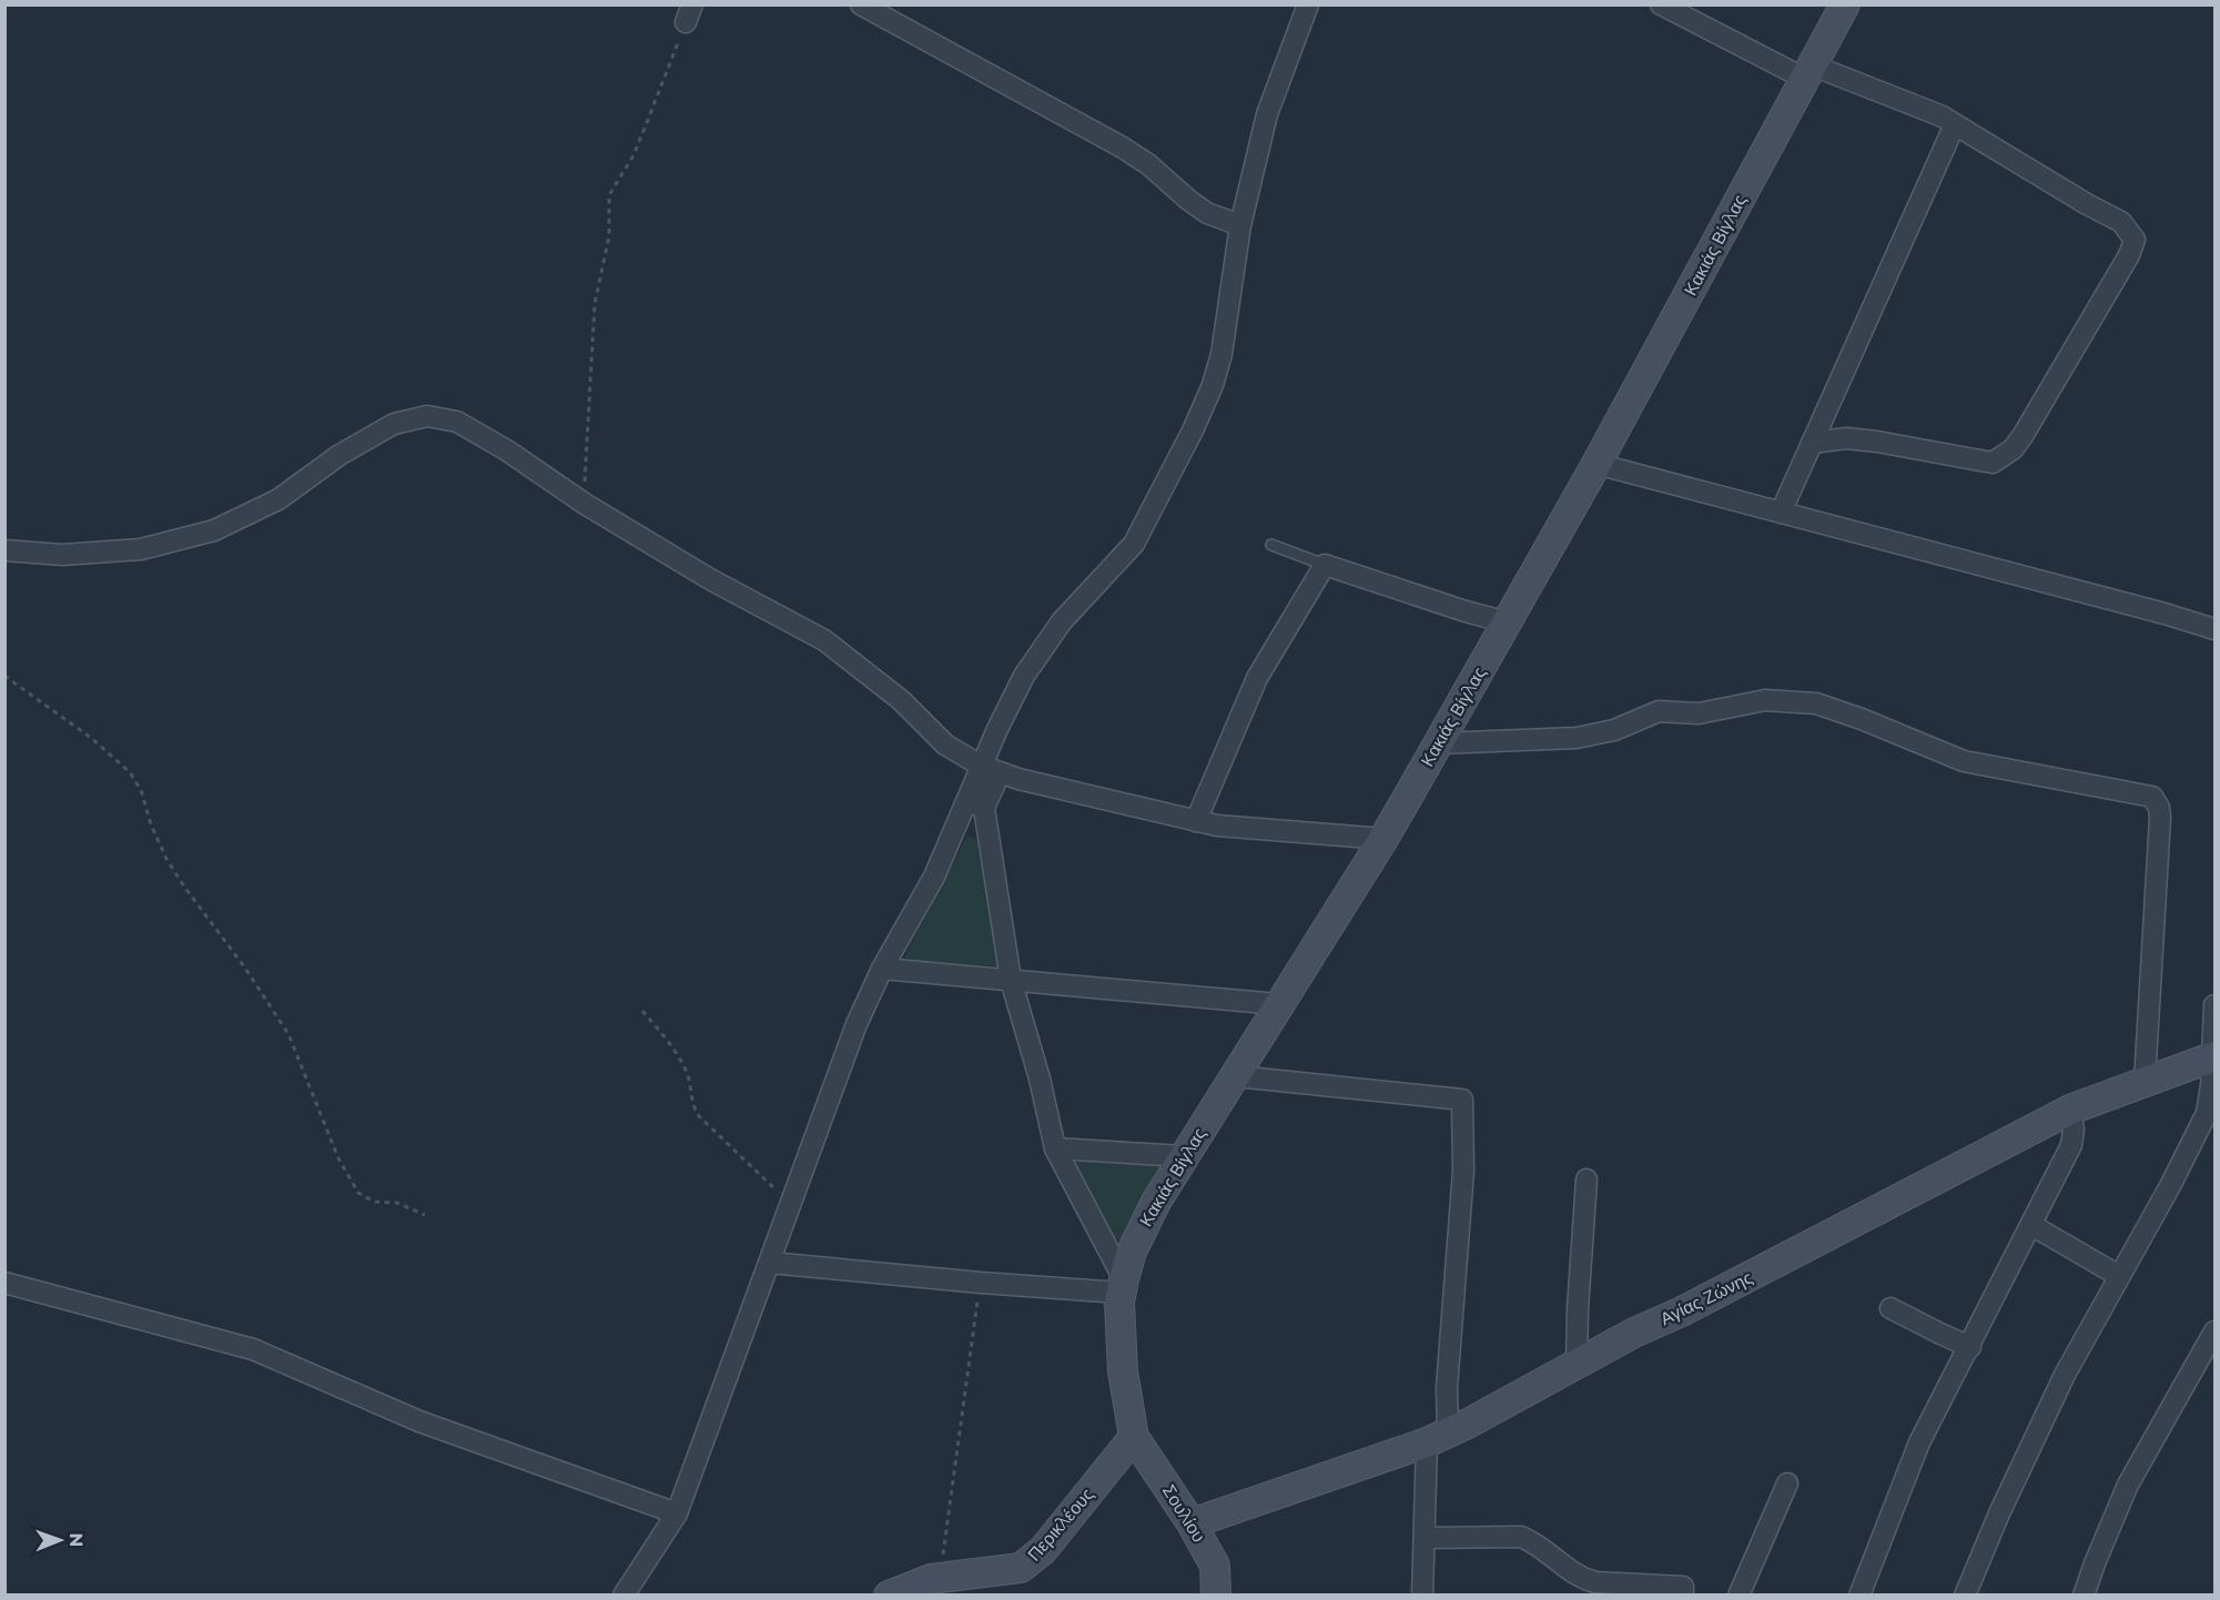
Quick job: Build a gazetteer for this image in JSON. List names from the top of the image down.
{
  "streets": {
    "street": [
      "Κακιάς Βίγλας",
      "Αγίας Ζώνης",
      "Σουλίου",
      "Περικλέους"
    ]
  },
  "crossings": [
    ["Κακιάς Βίγλας", "Σουλίου"],
    ["Κακιάς Βίγλας", "Περικλέους"],
    ["Αγίας Ζώνης", "Σουλίου"],
    ["Σουλίου", "Περικλέους"]
  ],
  "north": "right"
}
